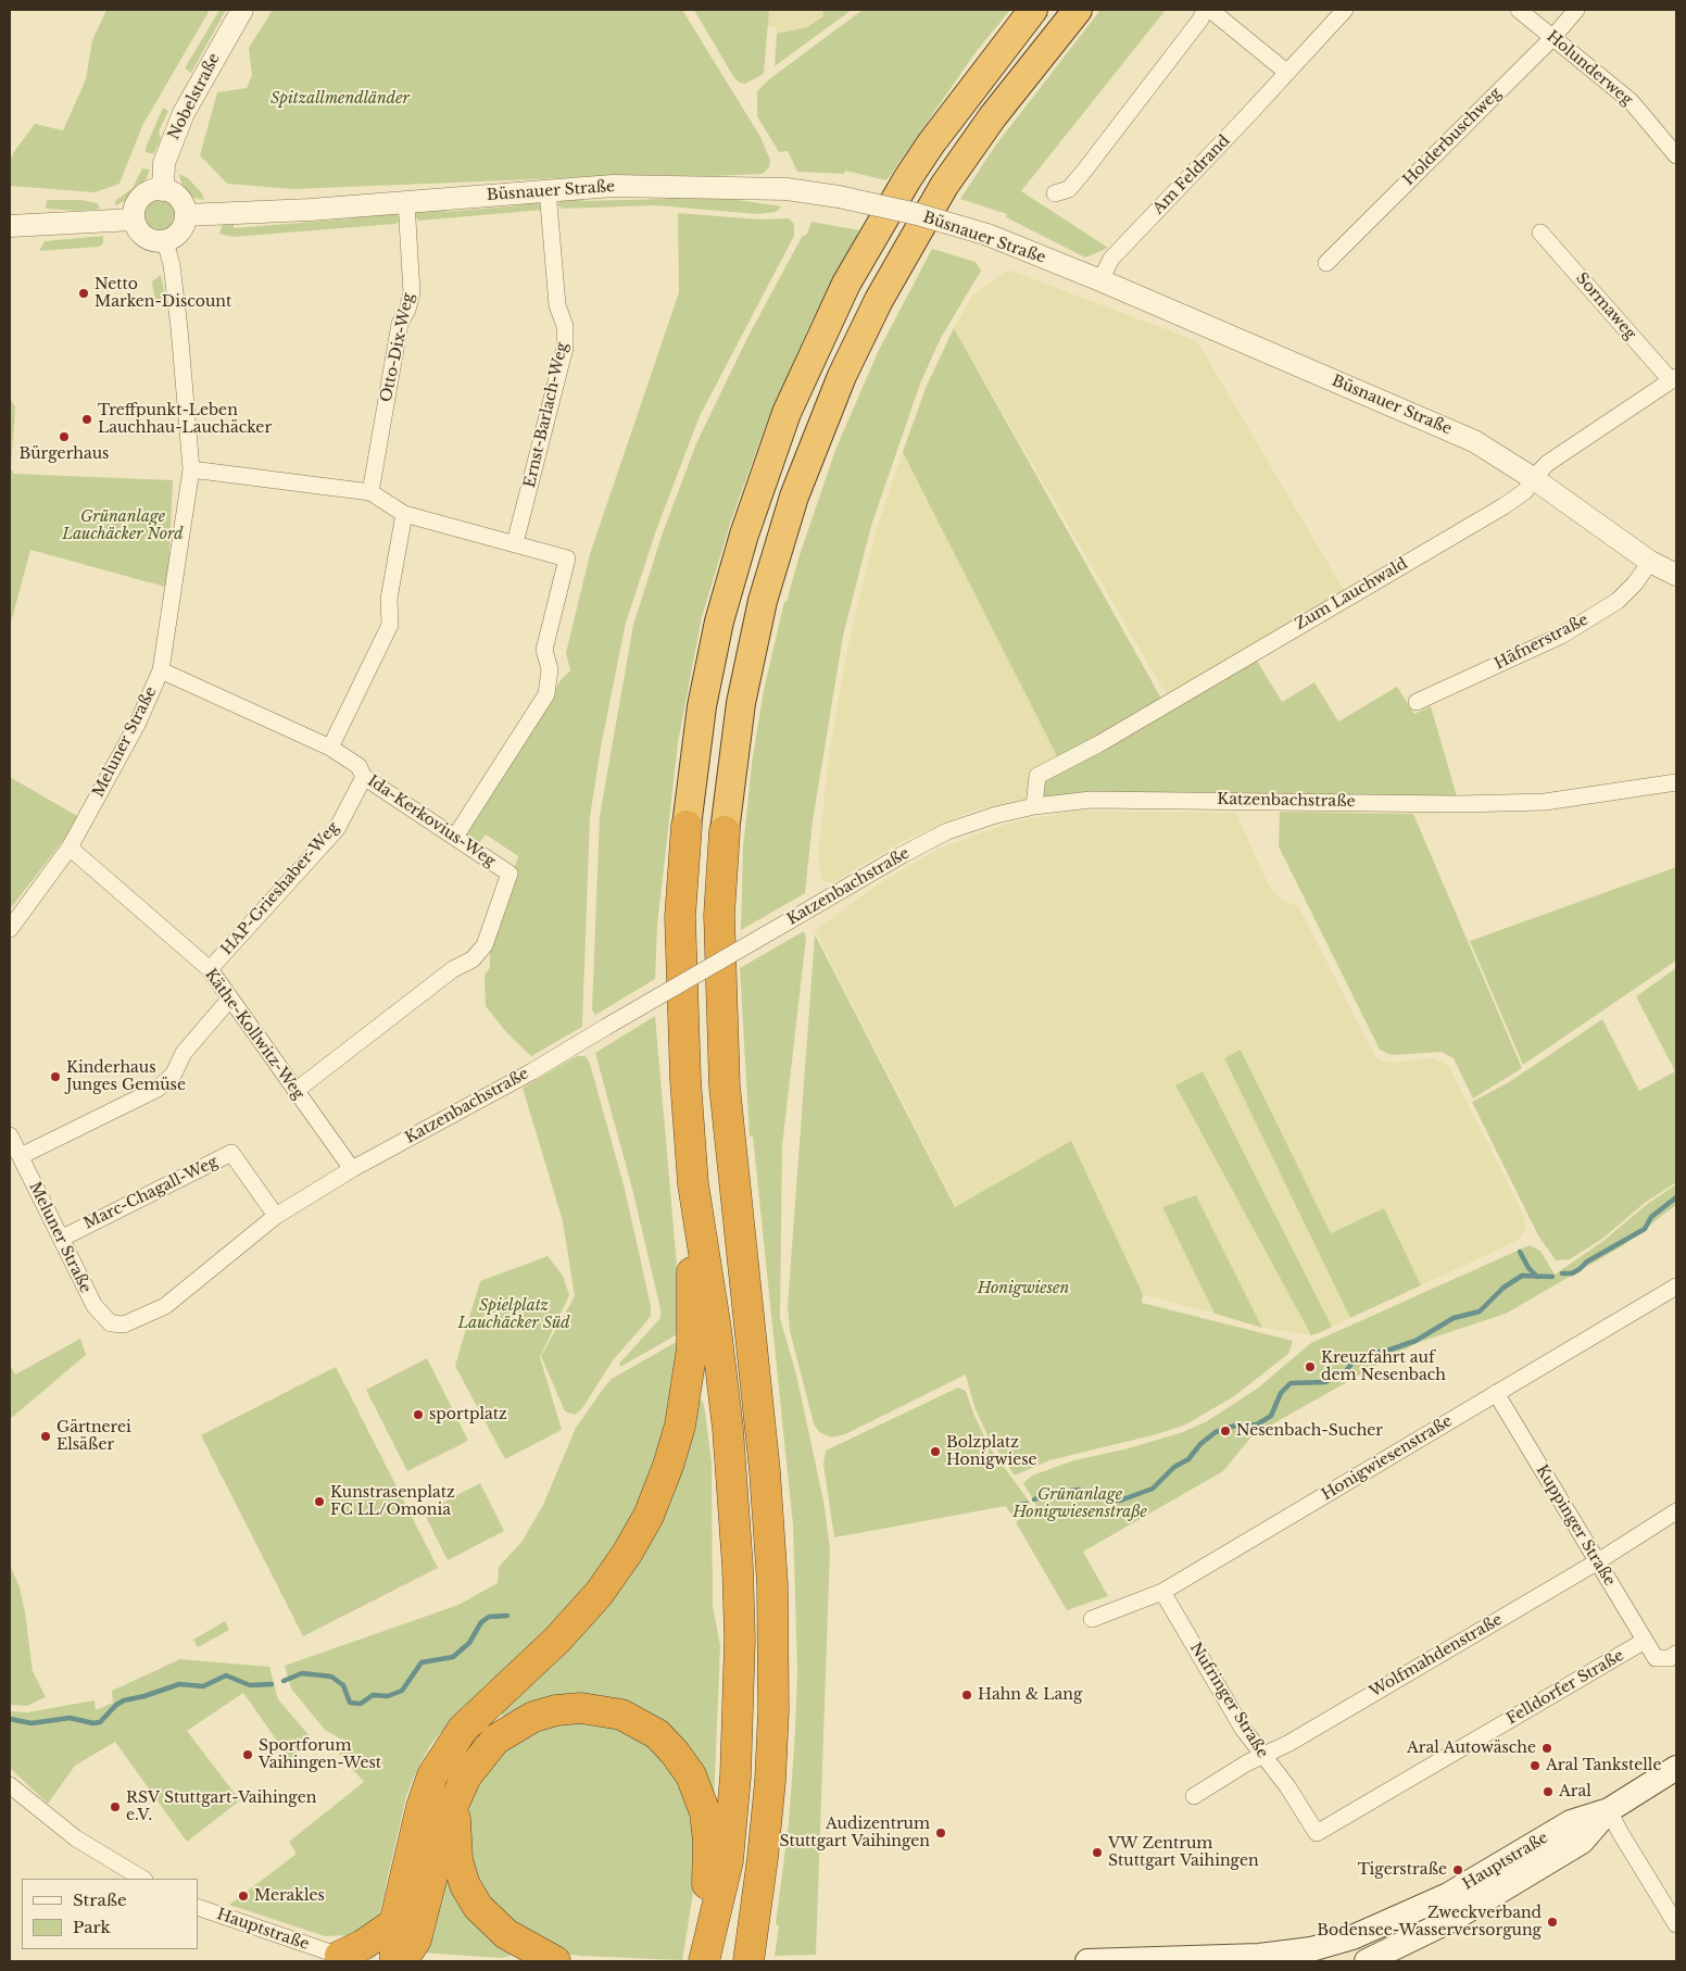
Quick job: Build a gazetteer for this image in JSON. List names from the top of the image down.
{
  "streets": {
    "main road": ["Hauptstraße"],
    "street": [
      "Holunderweg",
      "Nobelstraße",
      "Holderbuschweg",
      "Am Feldrand",
      "Büsnauer Straße",
      "Sormaweg",
      "Otto-Dix-Weg",
      "Ernst-Barlach-Weg",
      "Zum Lauchwald",
      "Häfnerstraße",
      "Meluner Straße",
      "Katzenbachstraße",
      "Ida-Kerkovius-Weg",
      "HAP-Grieshaber-Weg",
      "Käthe-Kollwitz-Weg",
      "Marc-Chagall-Weg",
      "Honigwiesenstraße",
      "Kuppinger Straße",
      "Wolfmahdenstraße",
      "Felldorfer Straße",
      "Nufringer Straße"
    ]
  },
  "crossings": [
    ["Holunderweg", "Holderbuschweg"],
    ["Nobelstraße", "Büsnauer Straße"],
    ["Nobelstraße", "Meluner Straße"],
    ["Am Feldrand", "Büsnauer Straße"],
    ["Büsnauer Straße", "Otto-Dix-Weg"],
    ["Büsnauer Straße", "Ernst-Barlach-Weg"],
    ["Büsnauer Straße", "Zum Lauchwald"],
    ["Büsnauer Straße", "Häfnerstraße"],
    ["Büsnauer Straße", "Meluner Straße"],
    ["Sormaweg", "Zum Lauchwald"],
    ["Zum Lauchwald", "Katzenbachstraße"],
    ["Meluner Straße", "Katzenbachstraße"],
    ["Meluner Straße", "Ida-Kerkovius-Weg"],
    ["Meluner Straße", "Käthe-Kollwitz-Weg"],
    ["Meluner Straße", "Marc-Chagall-Weg"],
    ["Katzenbachstraße", "Käthe-Kollwitz-Weg"],
    ["Katzenbachstraße", "Marc-Chagall-Weg"],
    ["Ida-Kerkovius-Weg", "HAP-Grieshaber-Weg"],
    ["Ida-Kerkovius-Weg", "Käthe-Kollwitz-Weg"],
    ["HAP-Grieshaber-Weg", "Käthe-Kollwitz-Weg"],
    ["Honigwiesenstraße", "Kuppinger Straße"],
    ["Honigwiesenstraße", "Nufringer Straße"],
    ["Kuppinger Straße", "Wolfmahdenstraße"],
    ["Kuppinger Straße", "Felldorfer Straße"],
    ["Wolfmahdenstraße", "Nufringer Straße"],
    ["Felldorfer Straße", "Nufringer Straße"]
  ],
  "parks": [
    "Spitzallmendländer",
    "Grünanlage Lauchäcker Nord",
    "Honigwiesen",
    "Spielplatz Lauchäcker Süd",
    "Grünanlage Honigwiesenstraße"
  ],
  "places": [
    "Netto Marken-Discount",
    "Treffpunkt-Leben Lauchhau-Lauchäcker",
    "Bürgerhaus",
    "Kinderhaus Junges Gemüse",
    "Kreuzfahrt auf dem Nesenbach",
    "sportplatz",
    "Nesenbach-Sucher",
    "Gärtnerei Elsäßer",
    "Bolzplatz Honigwiese",
    "Kunstrasenplatz FC LL/Omonia",
    "Hahn & Lang",
    "Aral Autowäsche",
    "Sportforum Vaihingen-West",
    "Aral Tankstelle",
    "Aral",
    "RSV Stuttgart-Vaihingen e.V.",
    "Audizentrum Stuttgart Vaihingen",
    "VW Zentrum Stuttgart Vaihingen",
    "Tigerstraße",
    "Merakles",
    "Zweckverband Bodensee-Wasserversorgung"
  ],
  "legend": ["Straße", "Park"]
}
